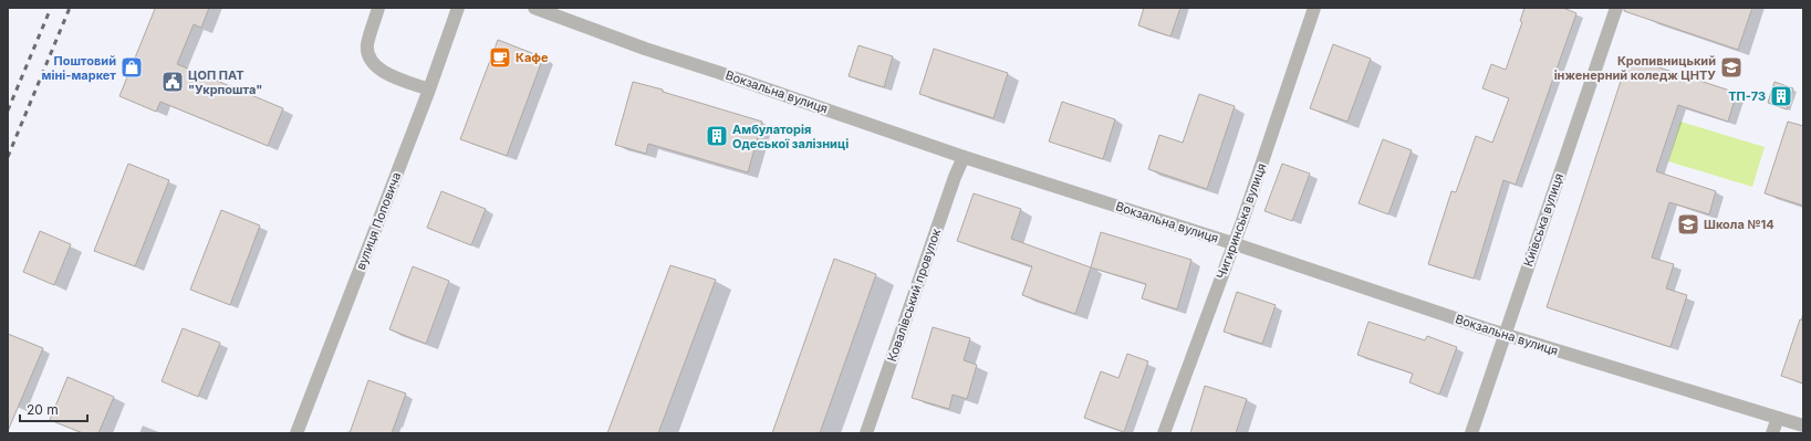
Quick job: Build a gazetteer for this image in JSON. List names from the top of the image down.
{
  "streets": {
    "street": [
      "Вокзальна вулиця",
      "Київська вулиця",
      "вулиця Поповича",
      "Чигиринська вулиця",
      "Ковалівський провулок"
    ]
  },
  "crossings": [
    ["Вокзальна вулиця", "Київська вулиця"],
    ["Вокзальна вулиця", "Чигиринська вулиця"],
    ["Вокзальна вулиця", "Ковалівський провулок"]
  ],
  "places": {
    "cafe": ["Кафе"],
    "shop": ["Поштовий міні-маркет"],
    "school or university": ["Кропивницький інженерний коледж ЦНТУ", "Школа №14"],
    "public building": ["ЦОП ПАТ \"Укрпошта\""],
    "building": ["ТП-73", "Амбулаторія Одеської залізниці"]
  },
  "scale_bar": "20 m"
}
